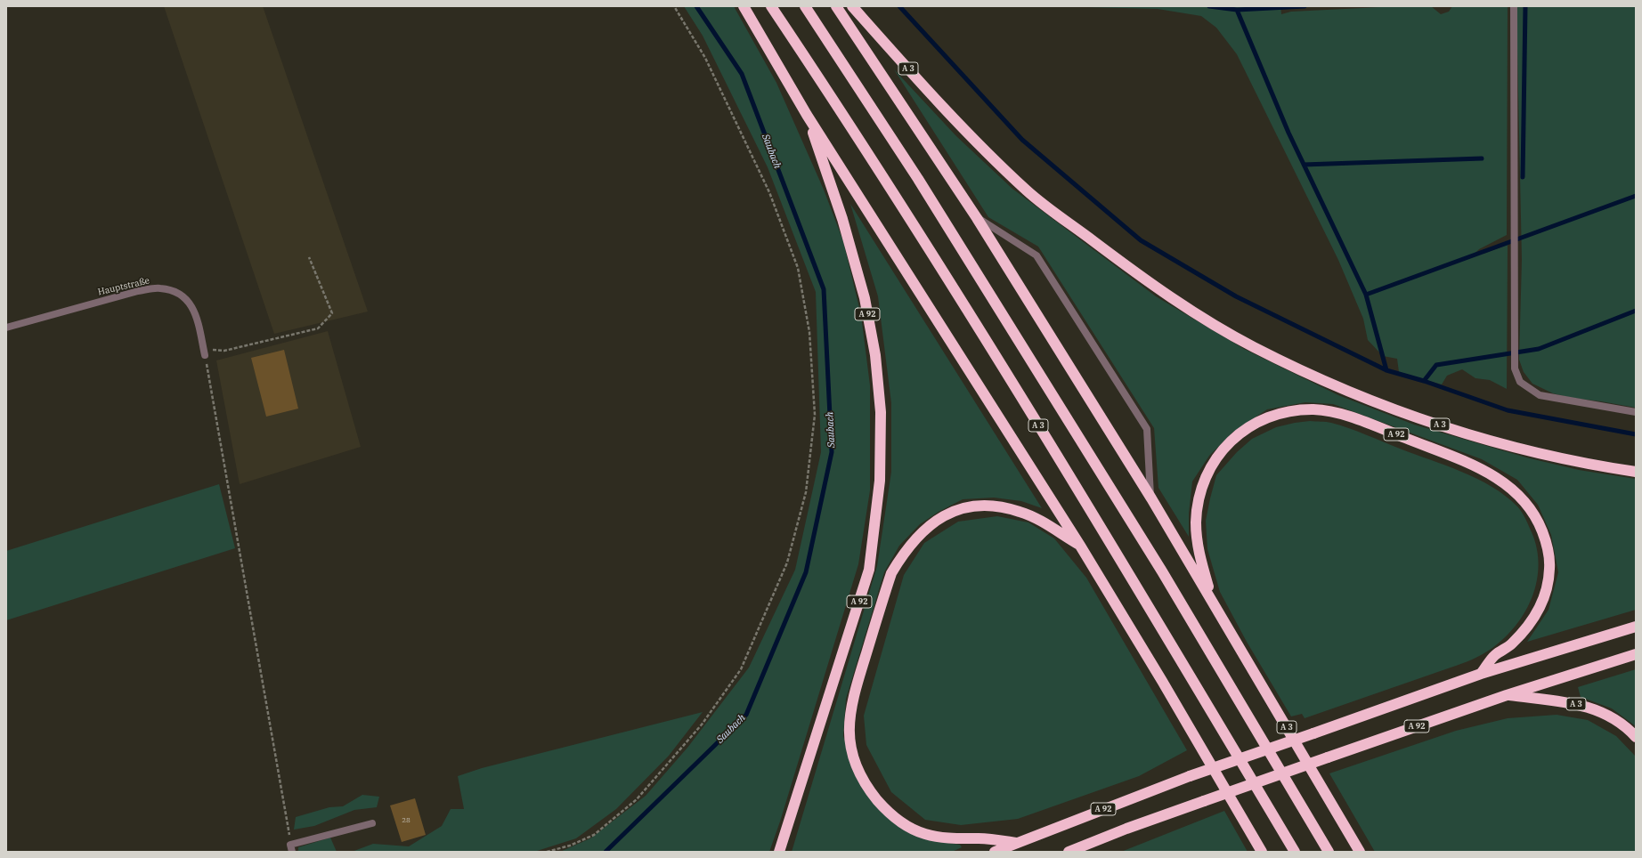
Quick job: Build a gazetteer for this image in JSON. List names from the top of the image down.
{
  "streets": {
    "highway": ["A 3", "A 92"],
    "street": ["Hauptstraße"]
  },
  "crossings": [
    ["A 3", "A 92"]
  ],
  "water": ["Saubach"],
  "house_numbers": ["28"]
}
